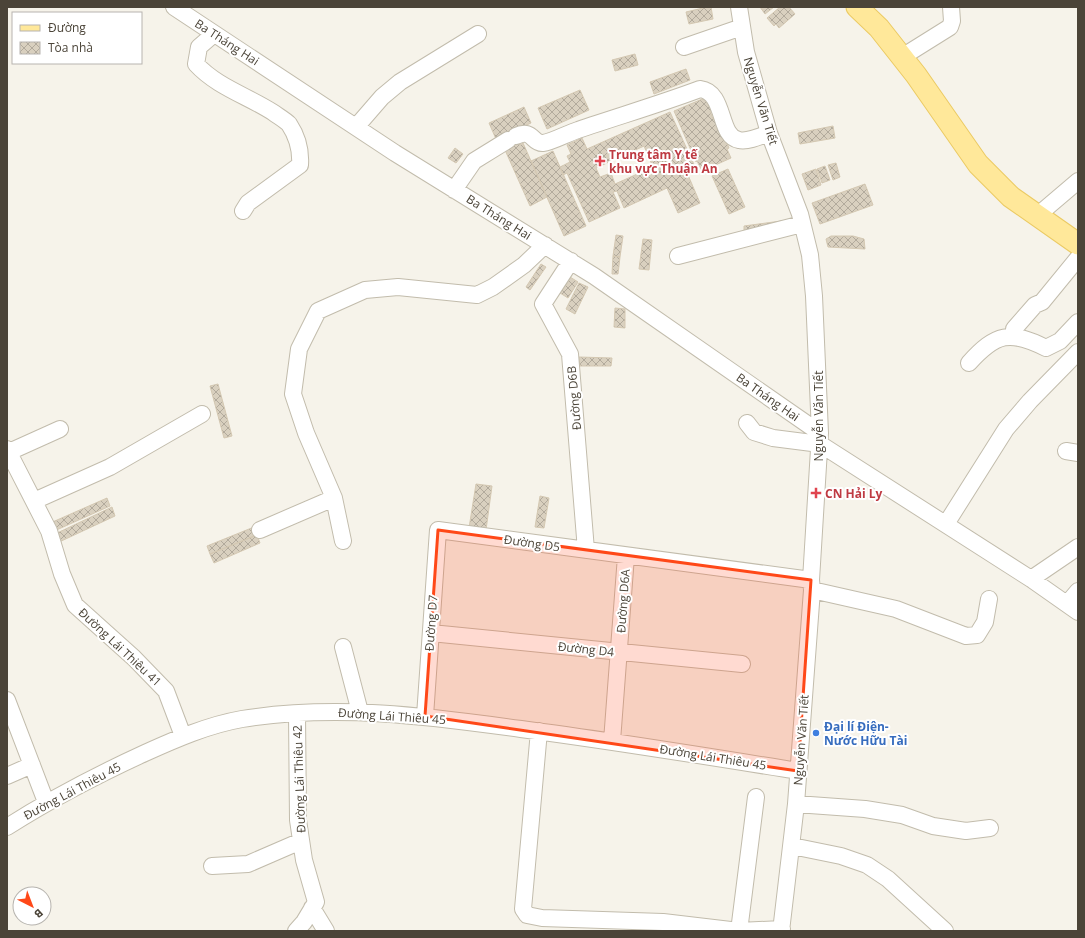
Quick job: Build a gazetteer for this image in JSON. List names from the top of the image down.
{
  "streets": {
    "street": [
      "Ba Tháng Hai",
      "Nguyễn Văn Tiết",
      "Đường D6B",
      "Đường D5",
      "Đường D6A",
      "Đường D7",
      "Đường Lái Thiêu 41",
      "Đường D4",
      "Đường Lái Thiêu 45",
      "Đường Lái Thiêu 42"
    ]
  },
  "crossings": [
    ["Ba Tháng Hai", "Nguyễn Văn Tiết"],
    ["Ba Tháng Hai", "Đường D6B"],
    ["Nguyễn Văn Tiết", "Đường D5"],
    ["Nguyễn Văn Tiết", "Đường Lái Thiêu 45"],
    ["Đường D6B", "Đường D5"],
    ["Đường D5", "Đường D6A"],
    ["Đường D5", "Đường D7"],
    ["Đường D6A", "Đường D4"],
    ["Đường D6A", "Đường Lái Thiêu 45"],
    ["Đường D7", "Đường D4"],
    ["Đường D7", "Đường Lái Thiêu 45"],
    ["Đường Lái Thiêu 41", "Đường Lái Thiêu 45"],
    ["Đường Lái Thiêu 45", "Đường Lái Thiêu 42"]
  ],
  "places": {
    "health": ["Trung tâm Y tế khu vực Thuận An", "CN Hải Ly"],
    "other": ["Đại lí Điện- Nước Hữu Tài"]
  },
  "legend": ["Đường", "Tòa nhà"],
  "north": "bottom right"
}
